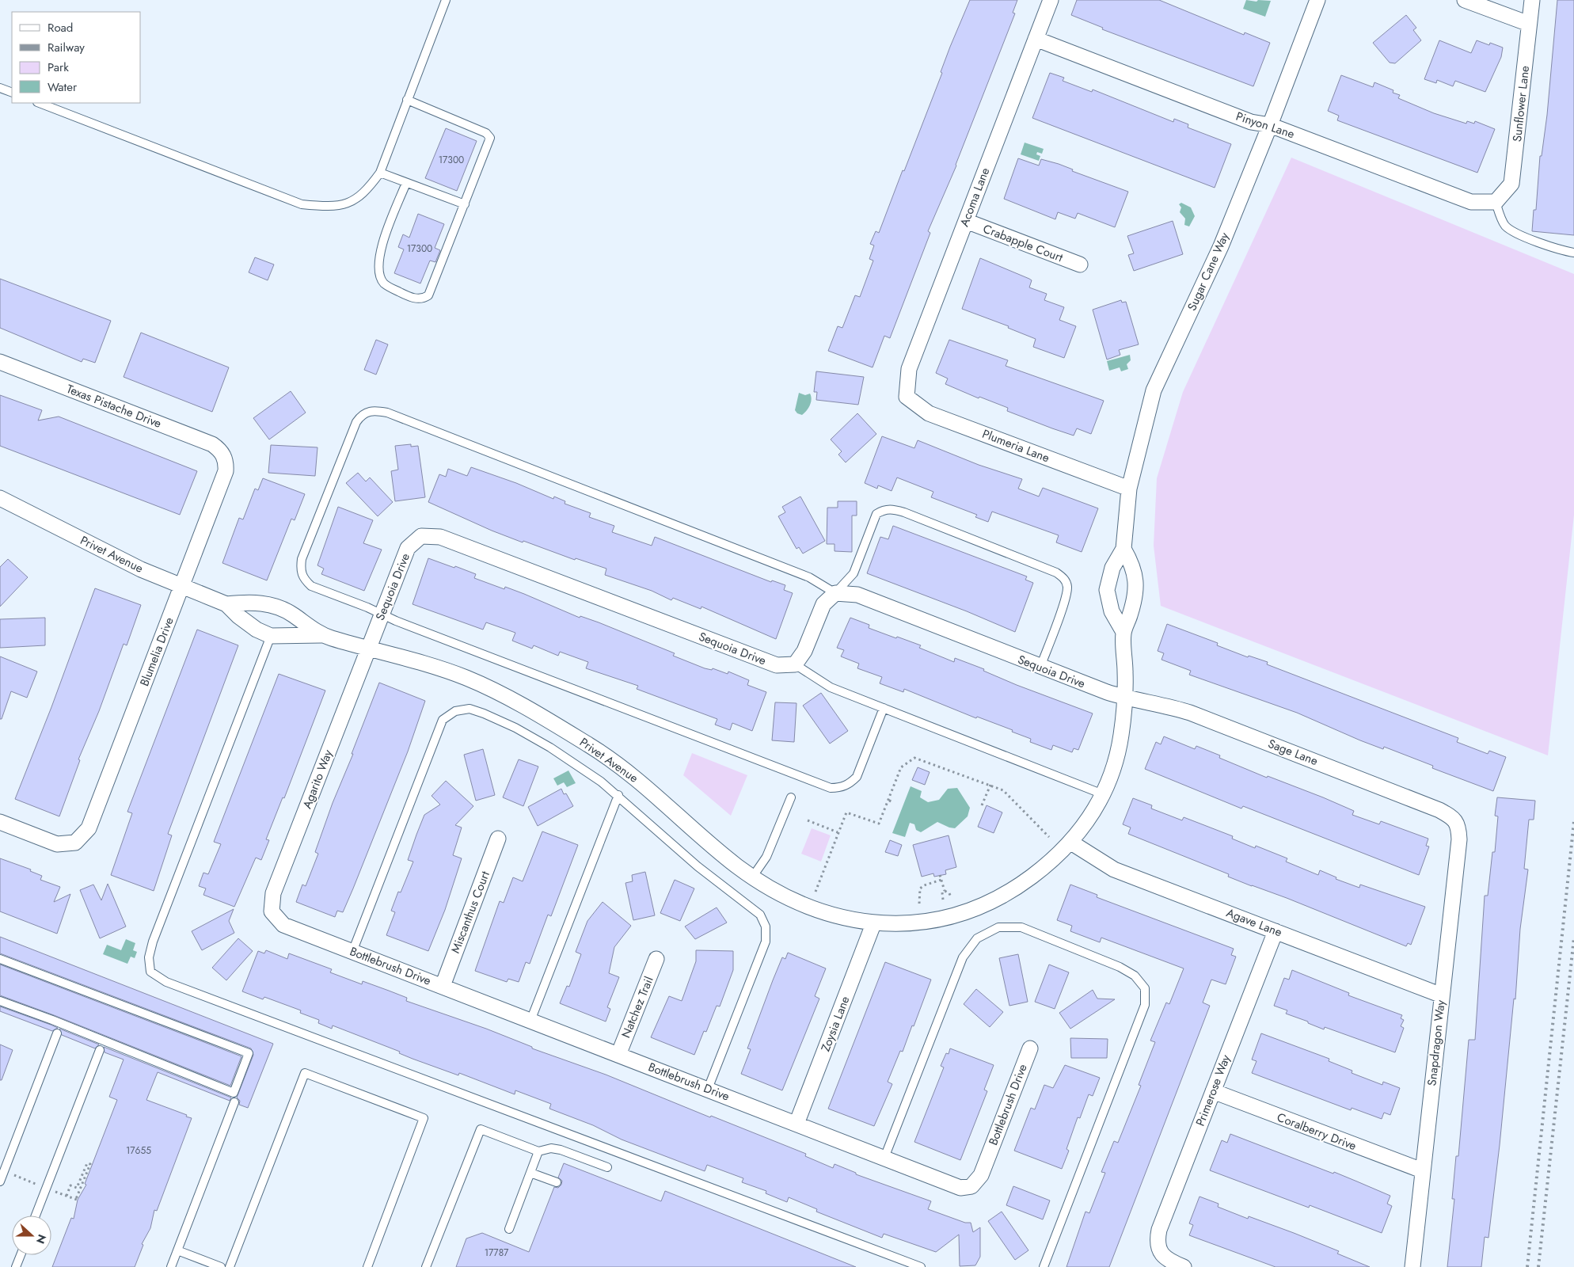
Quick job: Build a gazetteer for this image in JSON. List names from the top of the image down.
{
  "streets": {
    "street": [
      "Sunflower Lane",
      "Pinyon Lane",
      "Acoma Lane",
      "Crabapple Court",
      "Sugar Cane Way",
      "Texas Pistache Drive",
      "Plumeria Lane",
      "Privet Avenue",
      "Sequoia Drive",
      "Blumelia Drive",
      "Sage Lane",
      "Agarito Way",
      "Miscanthus Court",
      "Agave Lane",
      "Bottlebrush Drive",
      "Natchez Trail",
      "Zoysia Lane",
      "Snapdragon Way",
      "Primerose Way",
      "Coralberry Drive"
    ]
  },
  "crossings": [
    ["Sunflower Lane", "Pinyon Lane"],
    ["Pinyon Lane", "Acoma Lane"],
    ["Pinyon Lane", "Sugar Cane Way"],
    ["Acoma Lane", "Crabapple Court"],
    ["Acoma Lane", "Plumeria Lane"],
    ["Sugar Cane Way", "Plumeria Lane"],
    ["Sugar Cane Way", "Privet Avenue"],
    ["Sugar Cane Way", "Sequoia Drive"],
    ["Sugar Cane Way", "Sage Lane"],
    ["Sugar Cane Way", "Agave Lane"],
    ["Sugar Cane Way", "Zoysia Lane"],
    ["Texas Pistache Drive", "Blumelia Drive"],
    ["Privet Avenue", "Sequoia Drive"],
    ["Privet Avenue", "Blumelia Drive"],
    ["Privet Avenue", "Agarito Way"],
    ["Privet Avenue", "Zoysia Lane"],
    ["Sequoia Drive", "Sage Lane"],
    ["Sequoia Drive", "Agarito Way"],
    ["Sage Lane", "Snapdragon Way"],
    ["Agarito Way", "Bottlebrush Drive"],
    ["Miscanthus Court", "Bottlebrush Drive"],
    ["Agave Lane", "Snapdragon Way"],
    ["Agave Lane", "Primerose Way"],
    ["Bottlebrush Drive", "Natchez Trail"],
    ["Bottlebrush Drive", "Zoysia Lane"],
    ["Snapdragon Way", "Coralberry Drive"],
    ["Primerose Way", "Coralberry Drive"]
  ],
  "house_numbers": [
    "17300",
    "17300",
    "17655",
    "17787"
  ],
  "legend": [
    "Road",
    "Railway",
    "Park",
    "Water"
  ],
  "north": "right"
}
